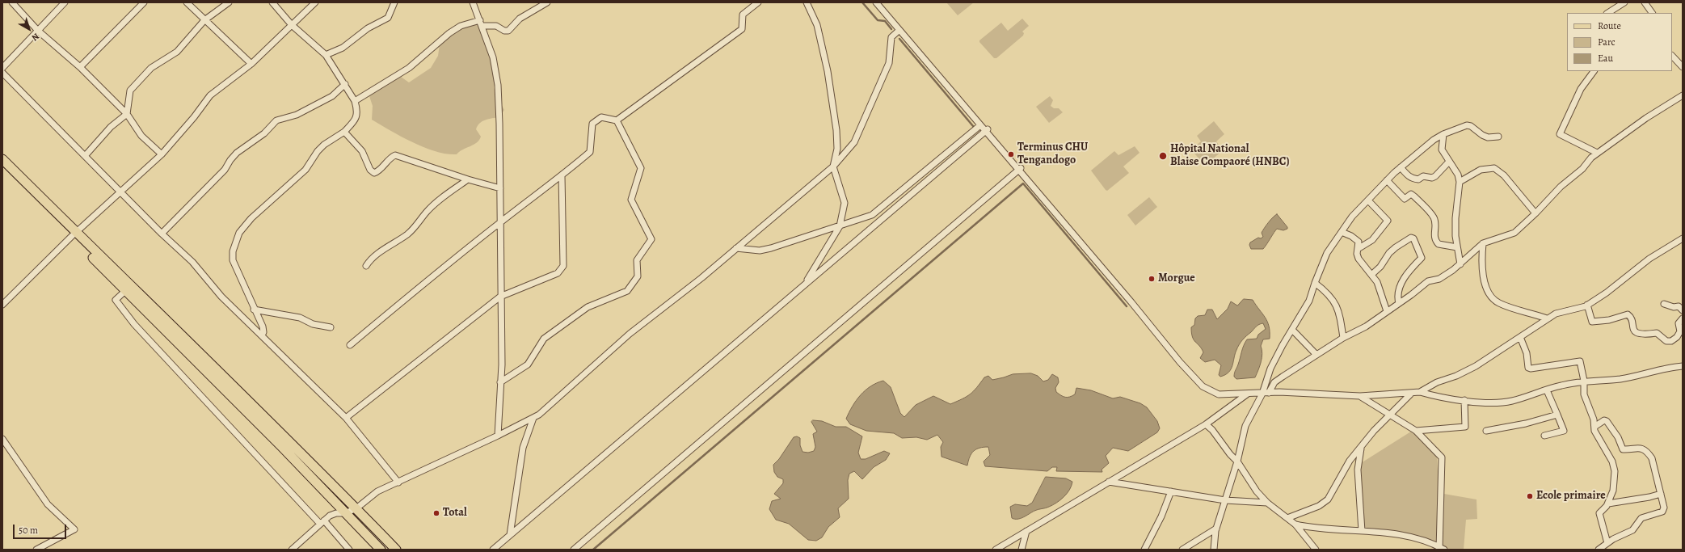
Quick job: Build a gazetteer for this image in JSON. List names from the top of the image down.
{
  "places": [
    "Terminus CHU Tengandogo",
    "Hôpital National Blaise Compaoré (HNBC)",
    "Morgue",
    "Ecole primaire",
    "Total"
  ],
  "legend": ["Route", "Parc", "Eau"],
  "scale_bar": "50 m",
  "north": "bottom right"
}
